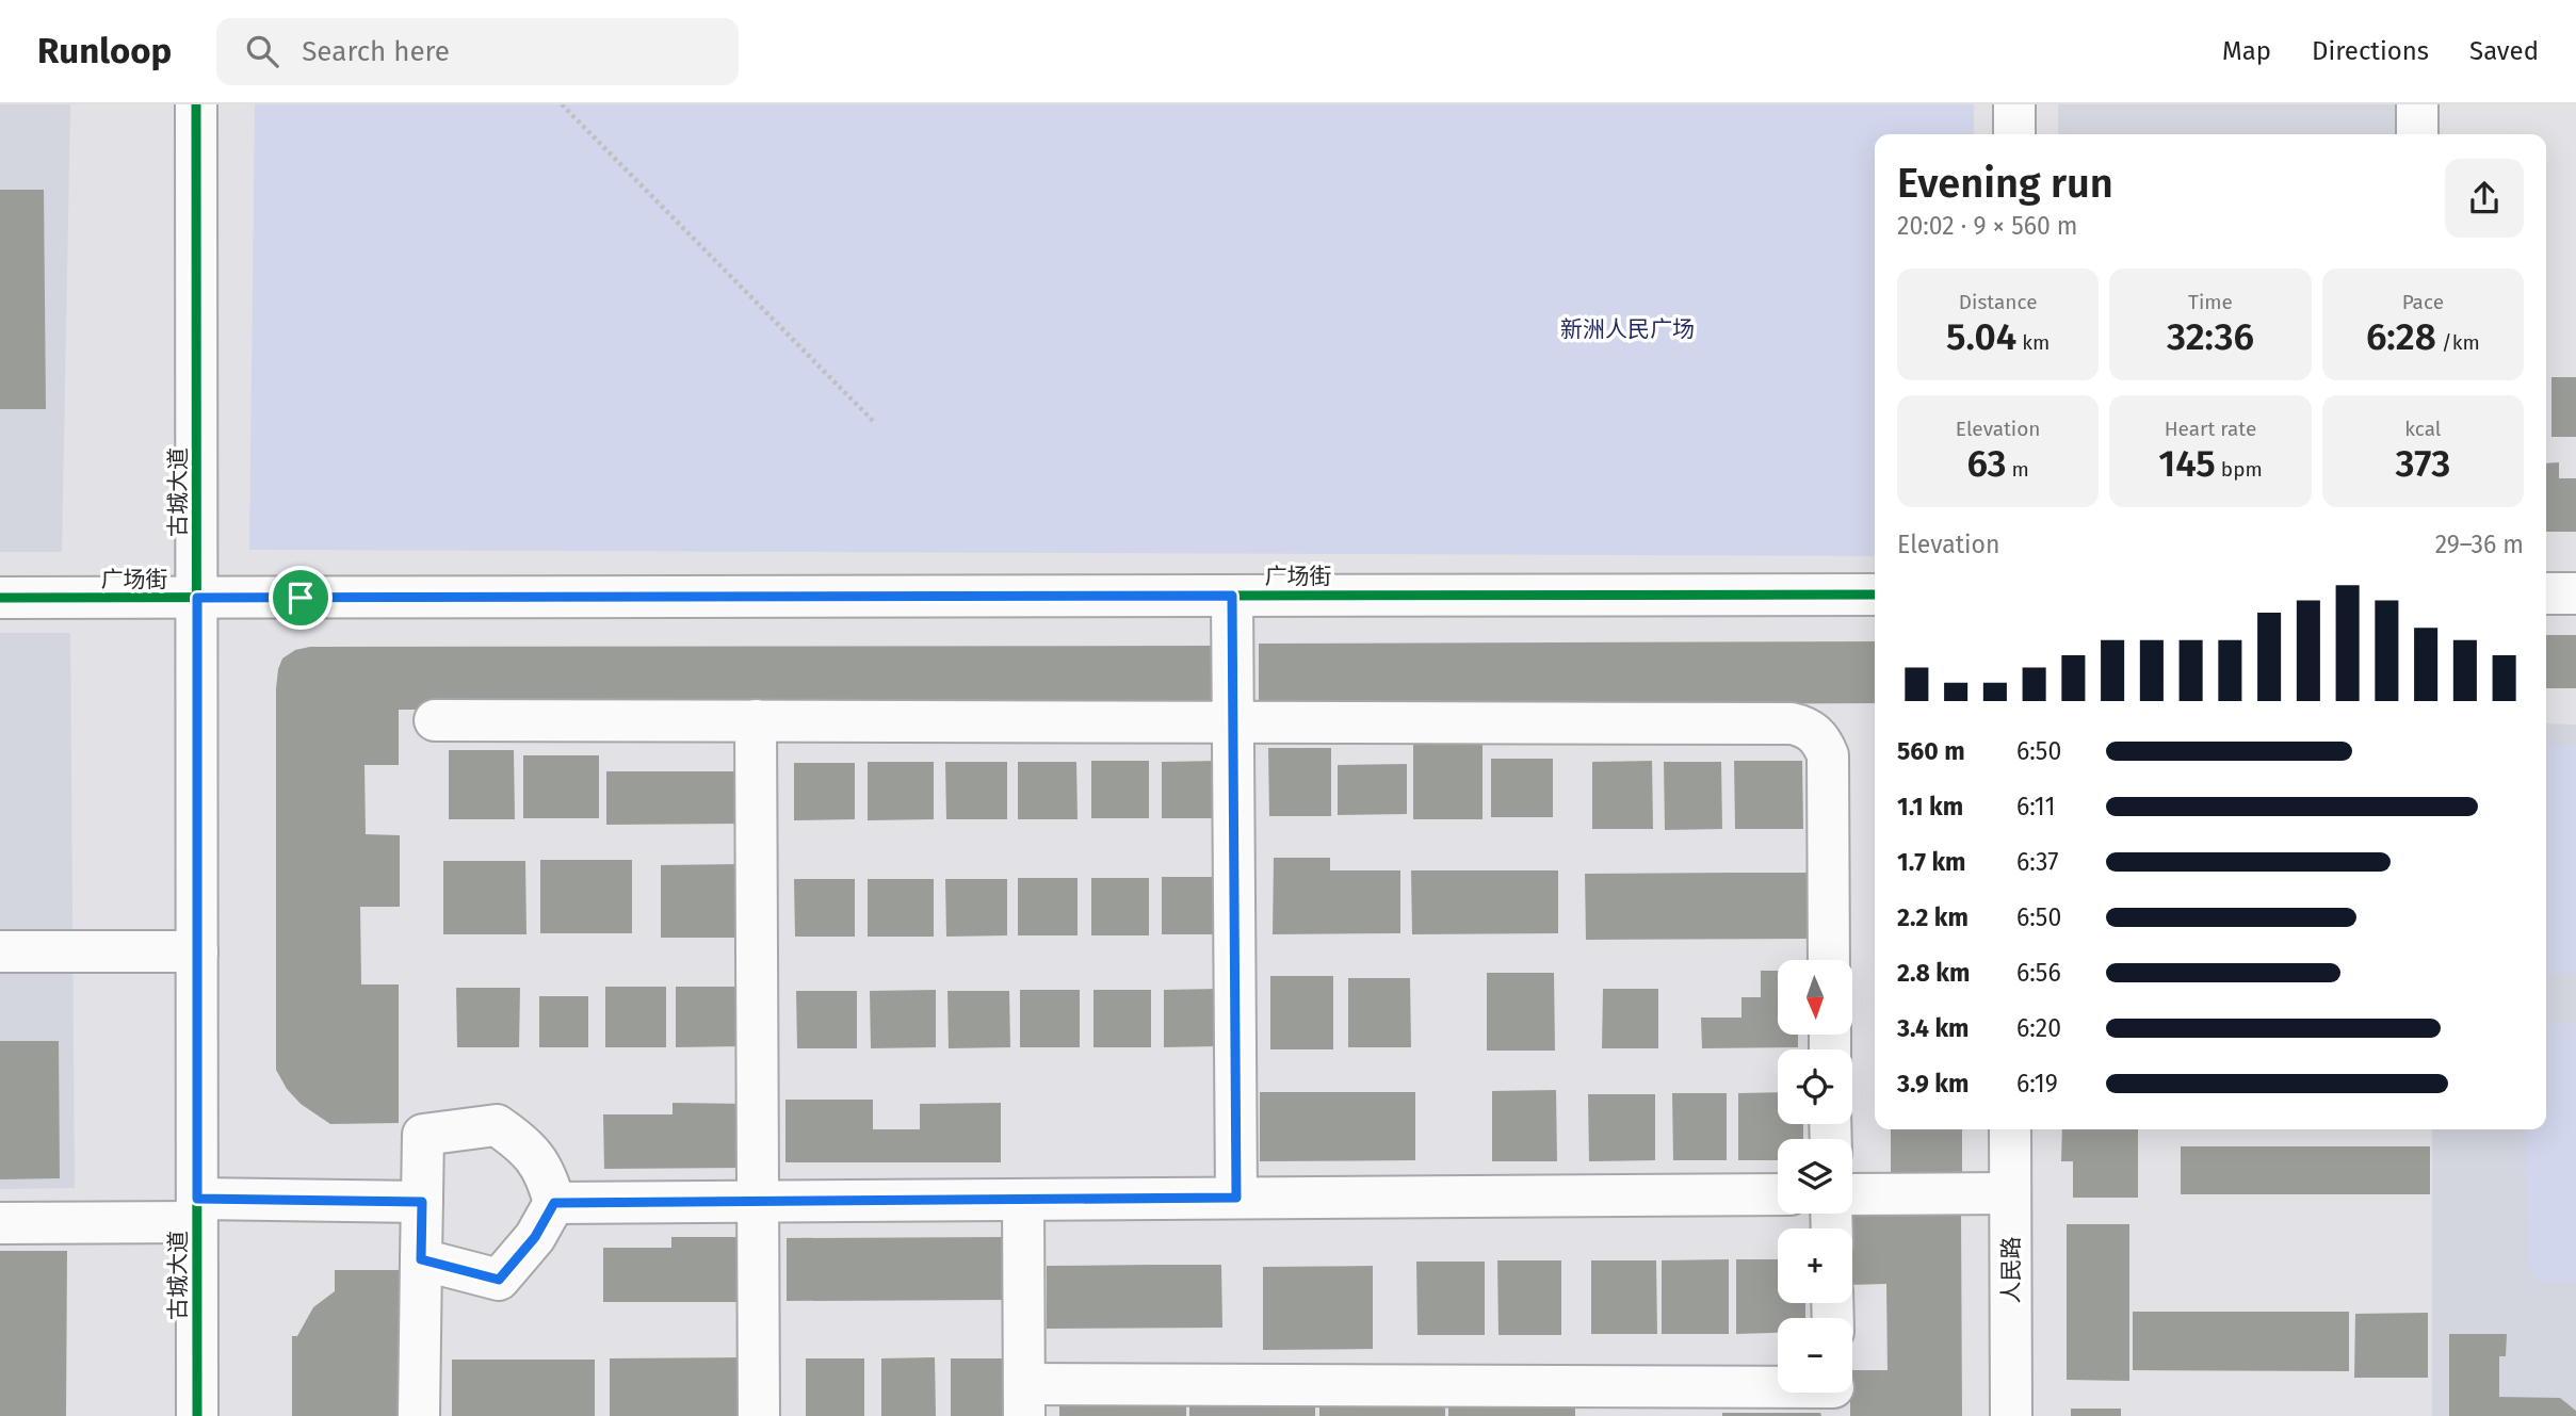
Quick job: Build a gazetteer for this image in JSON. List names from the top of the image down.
{
  "streets": {
    "street": ["古城大道", "广场街", "人民路"]
  },
  "crossings": [
    ["古城大道", "广场街"]
  ],
  "parks": ["新洲人民广场"],
  "north": "bottom",
  "page": {
    "header": "Runloop",
    "search": "Search here",
    "nav": ["Map", "Directions", "Saved"],
    "heading": ["Evening run", "20:02 · 9 × 560 m"],
    "stats": [
      ["Distance", "5.04 km"],
      ["Time", "32:36"],
      ["Pace", "6:28 /km"],
      ["Elevation", "63 m"],
      ["Heart rate", "145 bpm"],
      ["kcal", "373"]
    ],
    "chart": ["Elevation", "29–36 m"],
    "list": [
      {
        "name": "560 m",
        "note": "6:50"
      },
      {
        "name": "1.1 km",
        "note": "6:11"
      },
      {
        "name": "1.7 km",
        "note": "6:37"
      },
      {
        "name": "2.2 km",
        "note": "6:50"
      },
      {
        "name": "2.8 km",
        "note": "6:56"
      },
      {
        "name": "3.4 km",
        "note": "6:20"
      },
      {
        "name": "3.9 km",
        "note": "6:19"
      }
    ],
    "map_buttons": ["+", "−"]
  }
}
